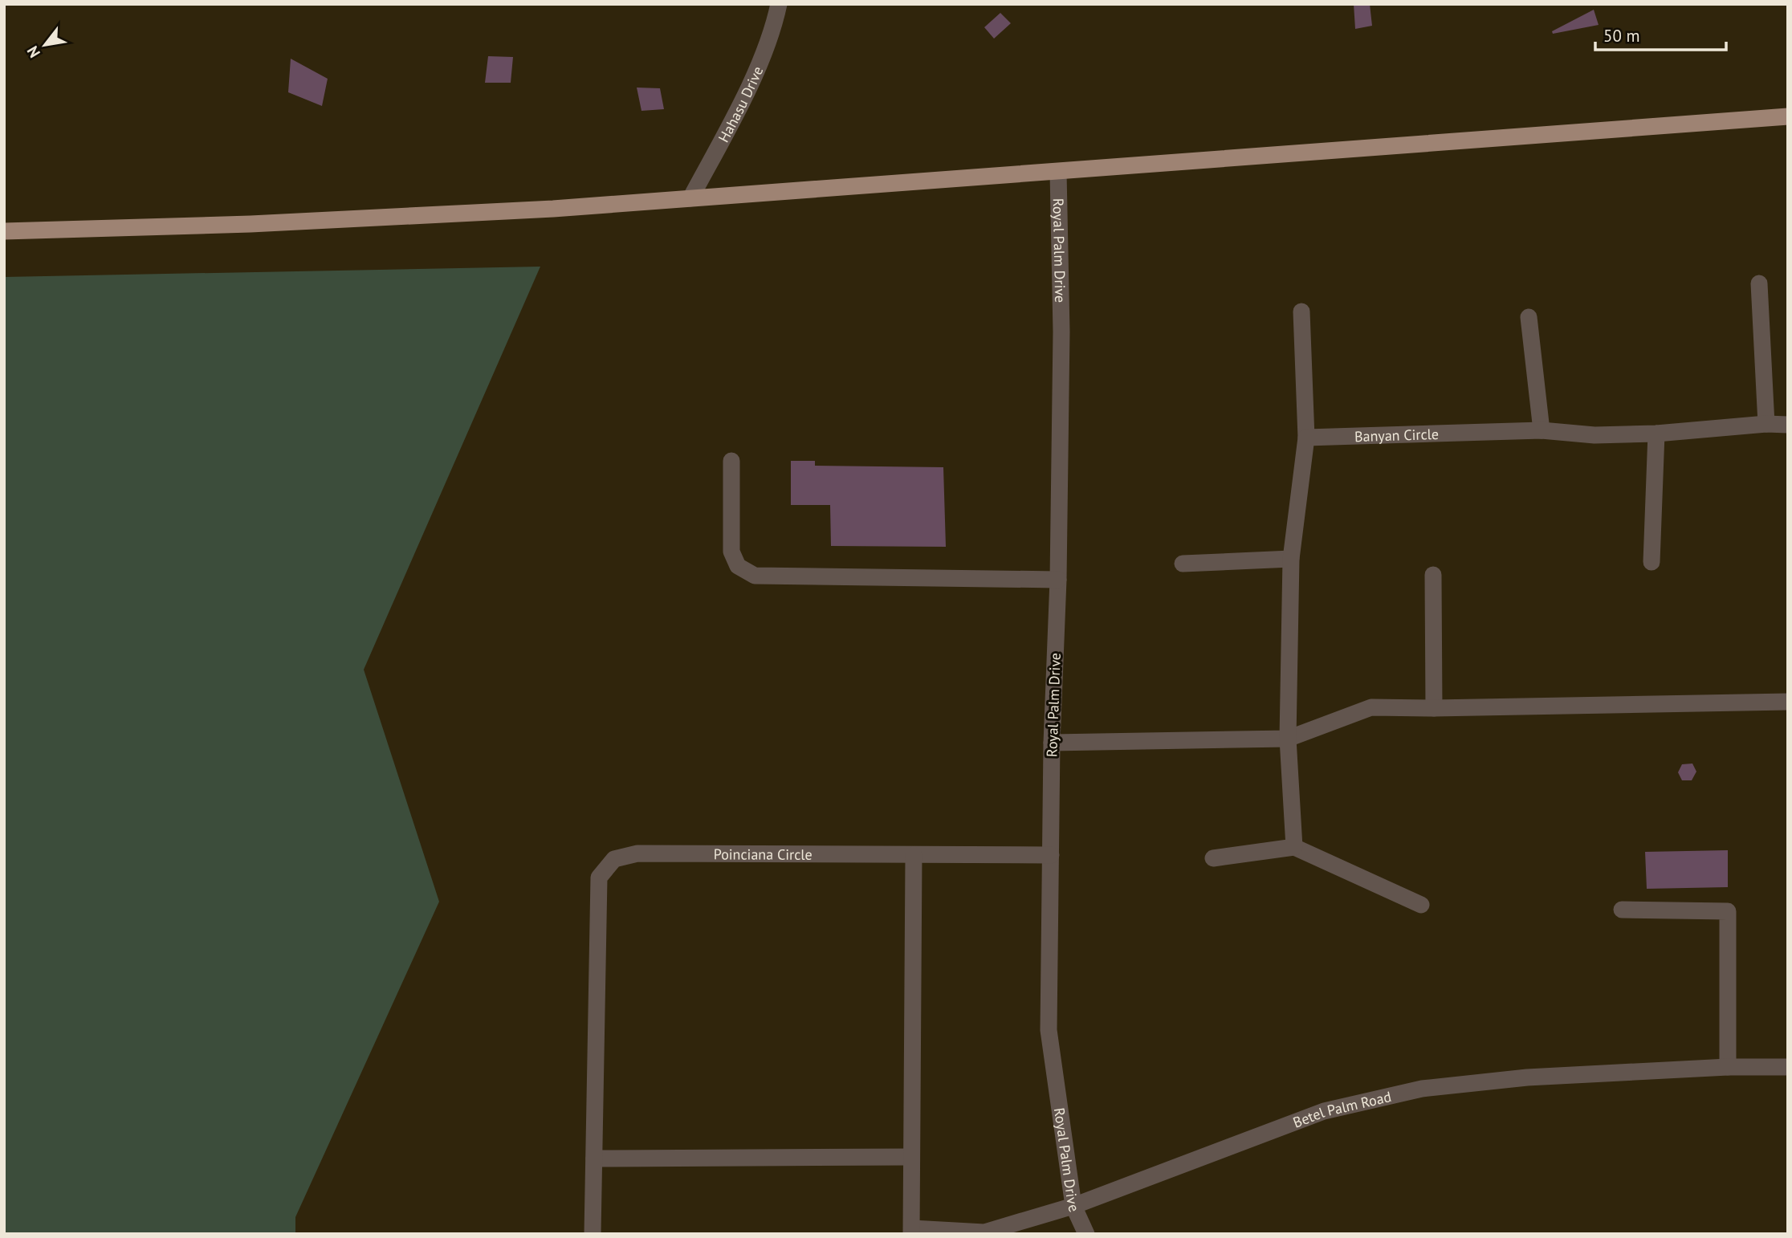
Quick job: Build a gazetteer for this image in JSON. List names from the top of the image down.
{
  "streets": {
    "street": [
      "Hahasu Drive",
      "Royal Palm Drive",
      "Banyan Circle",
      "Poinciana Circle",
      "Betel Palm Road"
    ]
  },
  "crossings": [
    ["Royal Palm Drive", "Poinciana Circle"],
    ["Royal Palm Drive", "Betel Palm Road"]
  ],
  "scale_bar": "50 m",
  "north": "bottom left"
}
